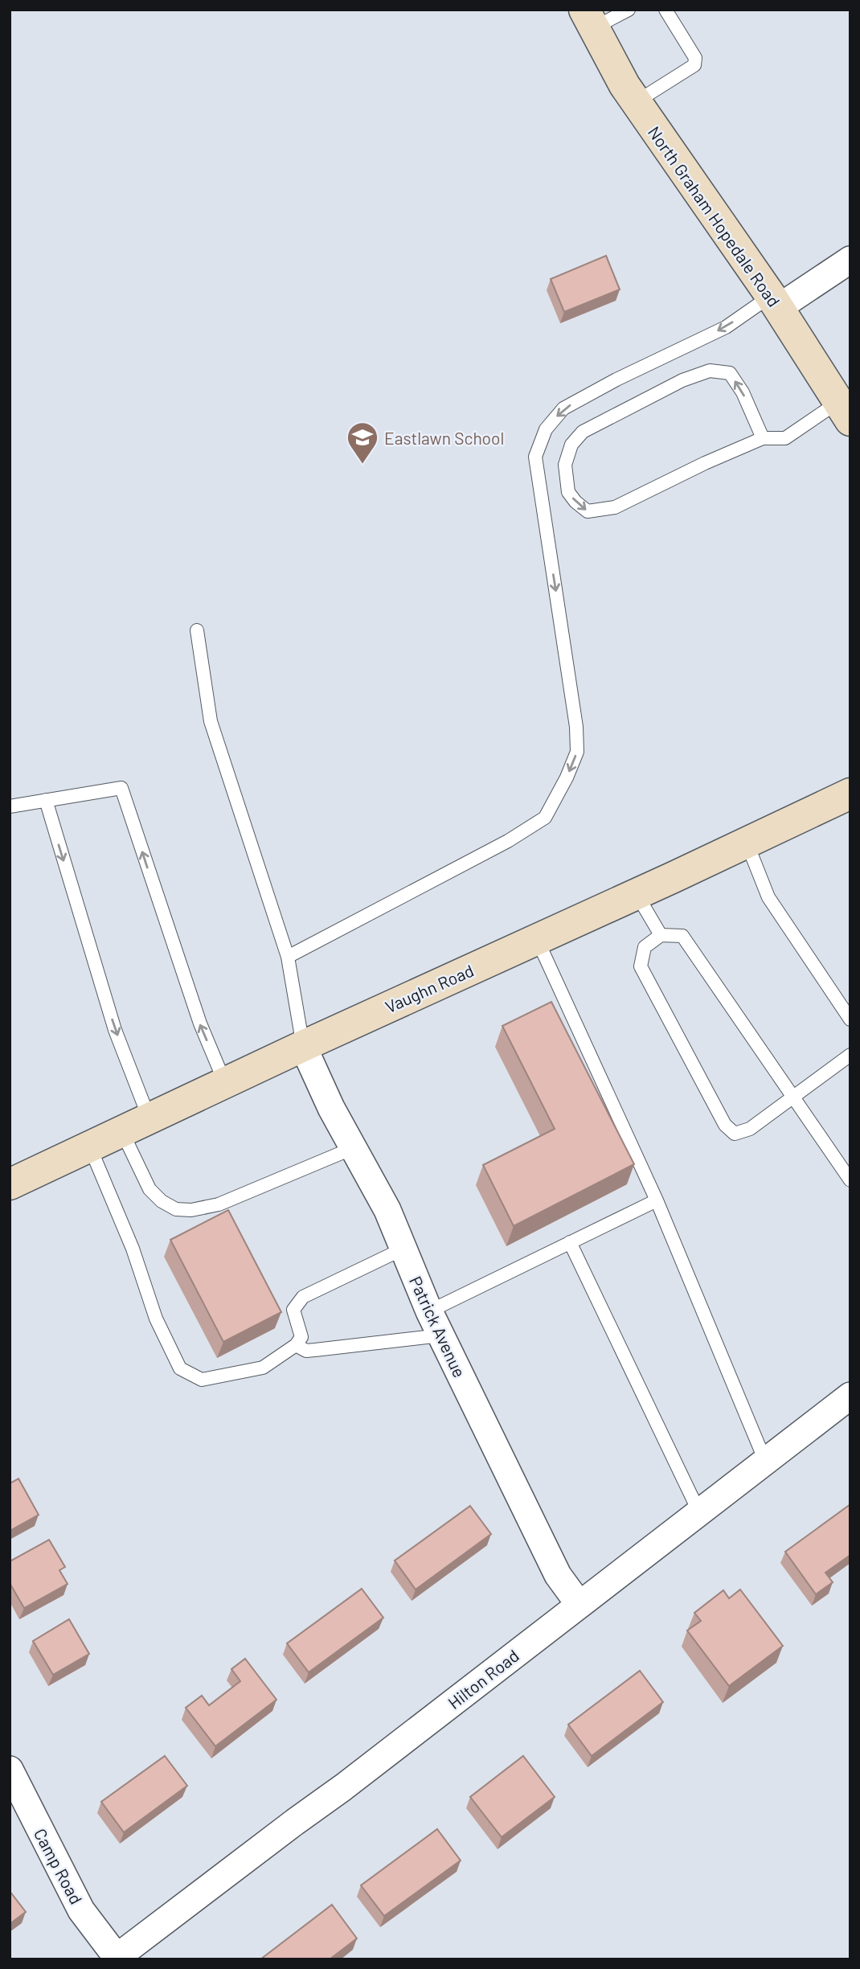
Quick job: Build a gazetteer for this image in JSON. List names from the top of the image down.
{
  "streets": {
    "street": [
      "North Graham Hopedale Road",
      "Vaughn Road",
      "Patrick Avenue",
      "Hilton Road",
      "Camp Road"
    ]
  },
  "crossings": [
    ["Vaughn Road", "Patrick Avenue"],
    ["Patrick Avenue", "Hilton Road"],
    ["Hilton Road", "Camp Road"]
  ],
  "places": {
    "school or university": ["Eastlawn School"]
  }
}
